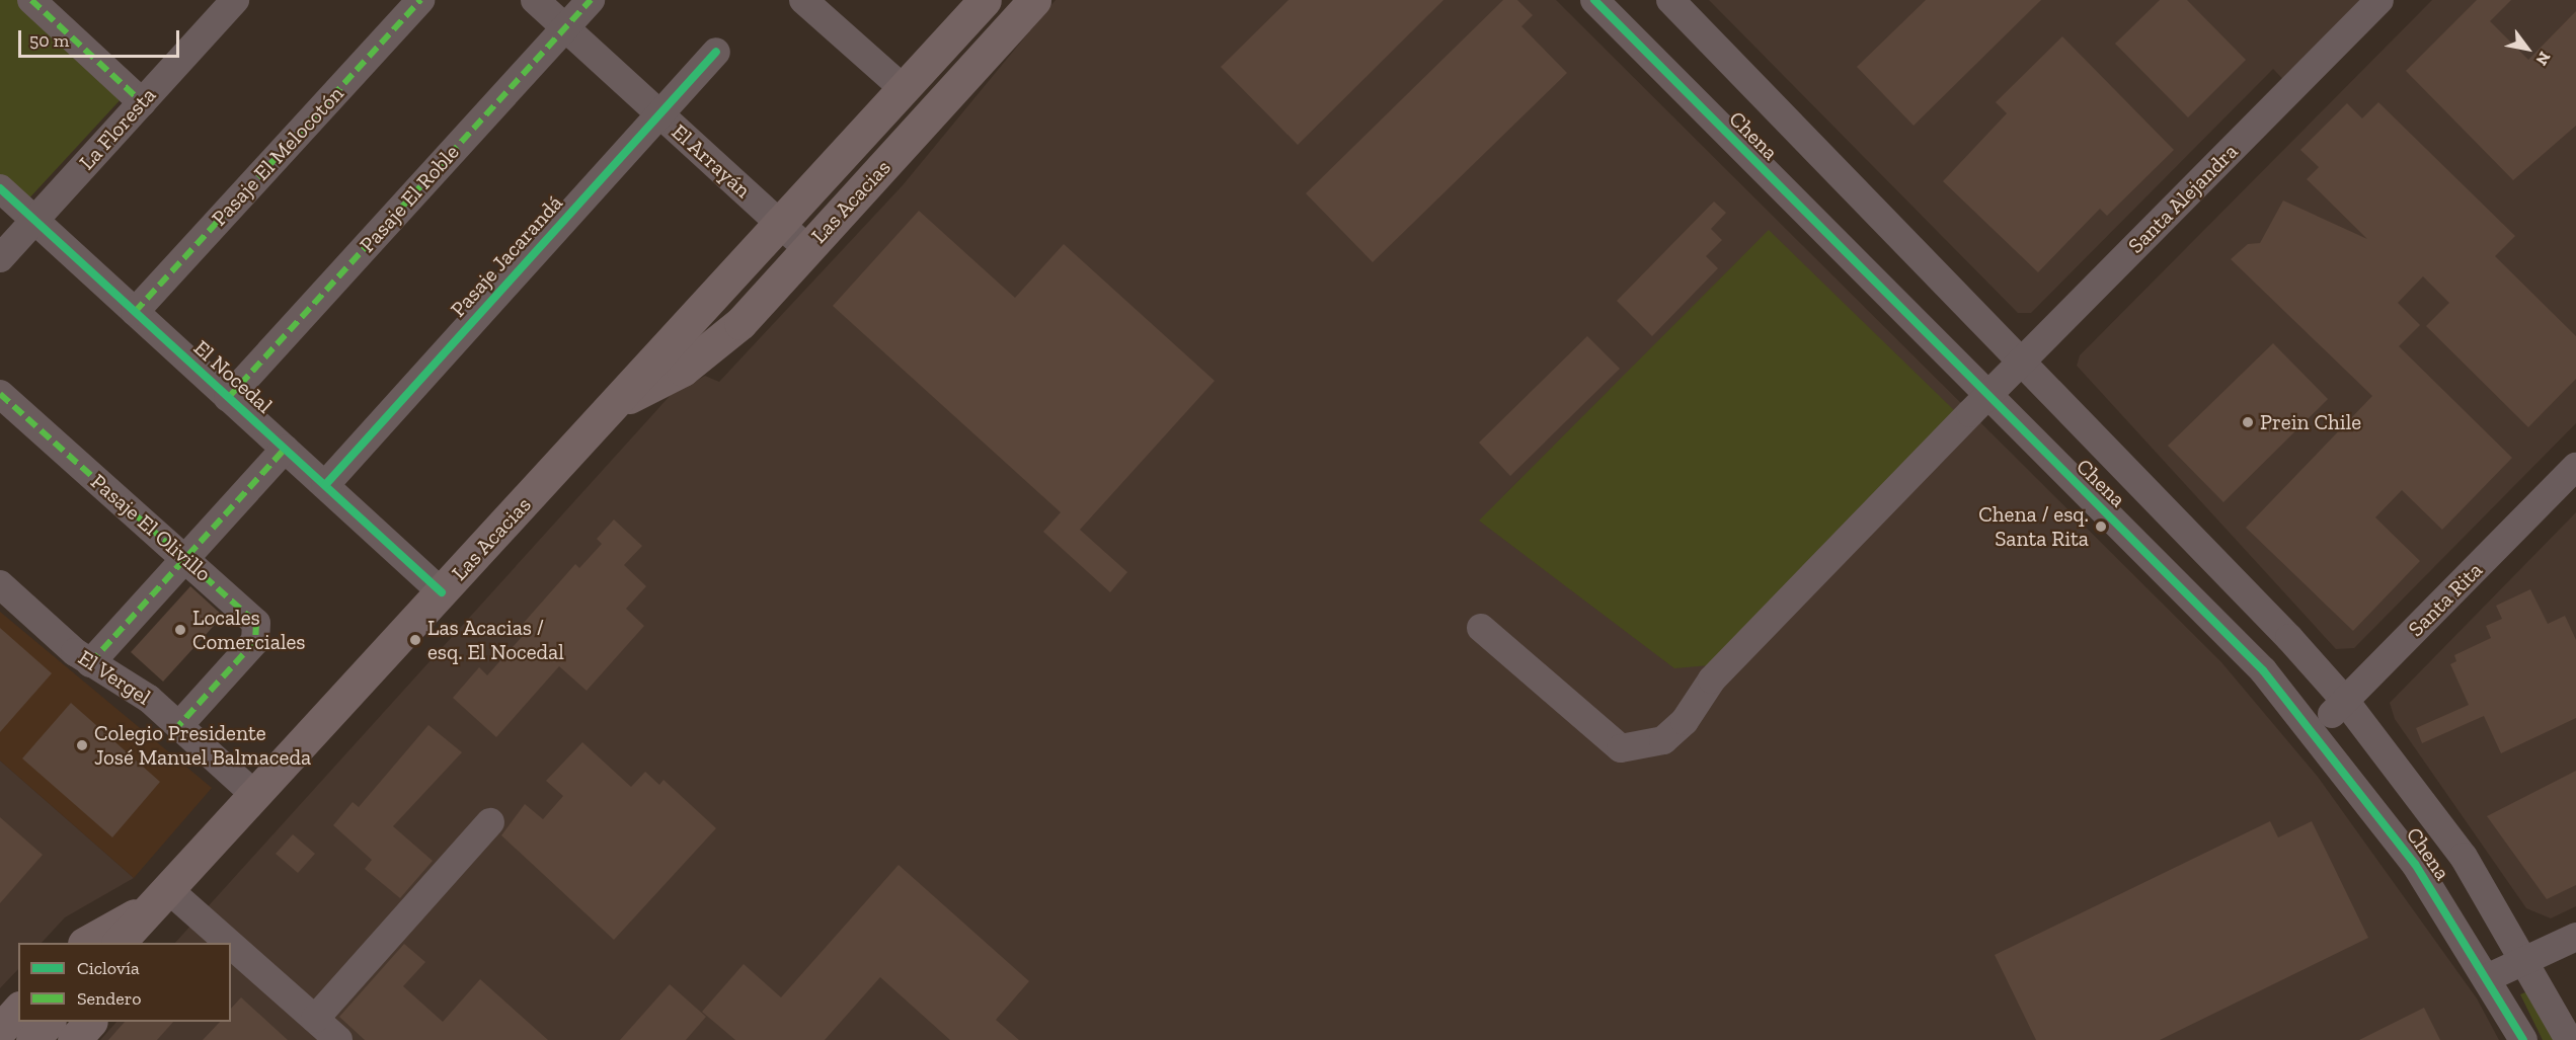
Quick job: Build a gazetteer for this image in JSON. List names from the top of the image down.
{
  "streets": {
    "main road": ["Las Acacias"],
    "street": [
      "La Floresta",
      "Chena",
      "Pasaje El Melocotón",
      "El Arrayán",
      "Pasaje El Roble",
      "Santa Alejandra",
      "Pasaje Jacarandá",
      "El Nocedal",
      "Pasaje El Olivillo",
      "Santa Rita",
      "El Vergel"
    ]
  },
  "crossings": [
    ["La Floresta", "El Nocedal"],
    ["Chena", "Santa Alejandra"],
    ["Chena", "Santa Rita"],
    ["Pasaje El Melocotón", "El Nocedal"],
    ["El Arrayán", "Pasaje El Roble"],
    ["El Arrayán", "Las Acacias"],
    ["El Arrayán", "Pasaje Jacarandá"],
    ["Pasaje El Roble", "El Nocedal"],
    ["Las Acacias", "El Nocedal"],
    ["Las Acacias", "El Vergel"],
    ["Pasaje Jacarandá", "El Nocedal"],
    ["Pasaje El Olivillo", "El Vergel"]
  ],
  "places": [
    "Prein Chile",
    "Chena / esq. Santa Rita",
    "Locales Comerciales",
    "Las Acacias / esq. El Nocedal",
    "Colegio Presidente José Manuel Balmaceda"
  ],
  "legend": ["Ciclovía", "Sendero"],
  "scale_bar": "50 m",
  "north": "bottom right"
}
